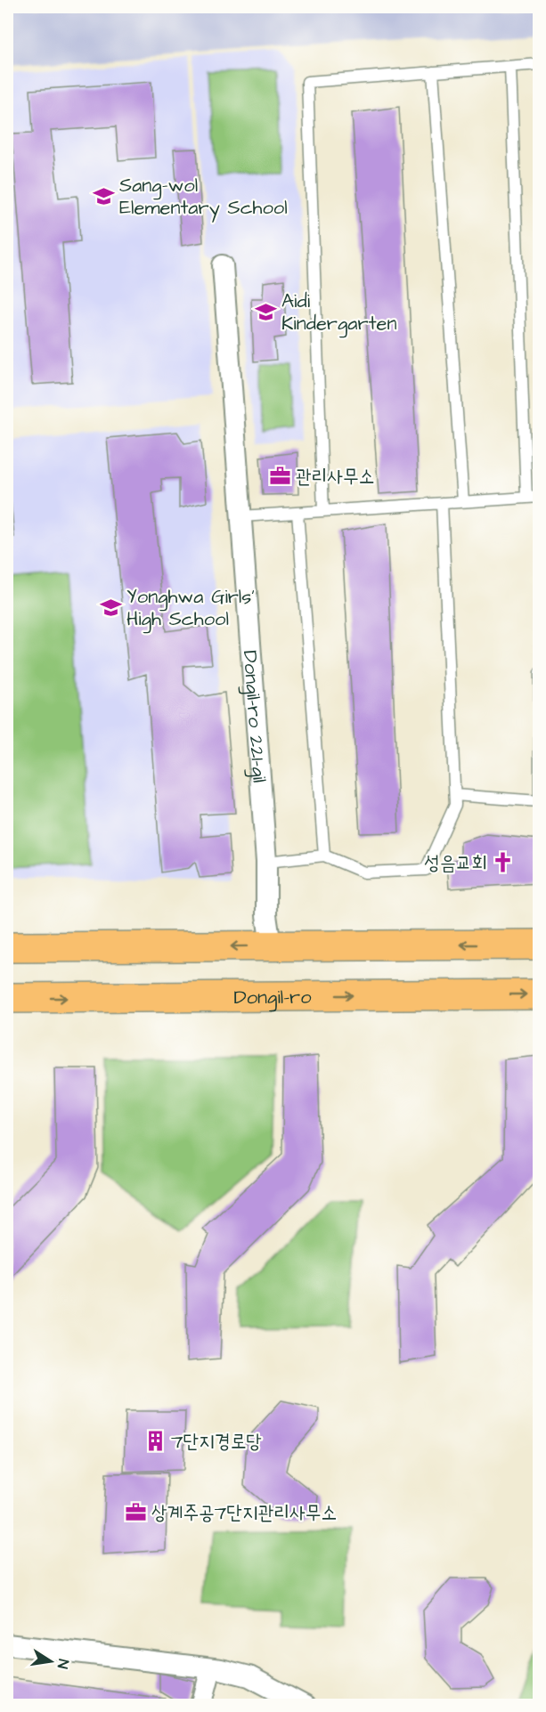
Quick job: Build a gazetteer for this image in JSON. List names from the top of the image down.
{
  "streets": {
    "main road": ["Dongil-ro"],
    "street": ["Dongil-ro 221-gil"]
  },
  "places": {
    "school or university": ["Sang-wol Elementary School", "Aidi Kindergarten", "Yonghwa Girls' High School"],
    "office": ["관리사무소", "상계주공7단지관리사무소"],
    "church": ["성음교회"],
    "building": ["7단지경로당"]
  },
  "north": "right"
}
